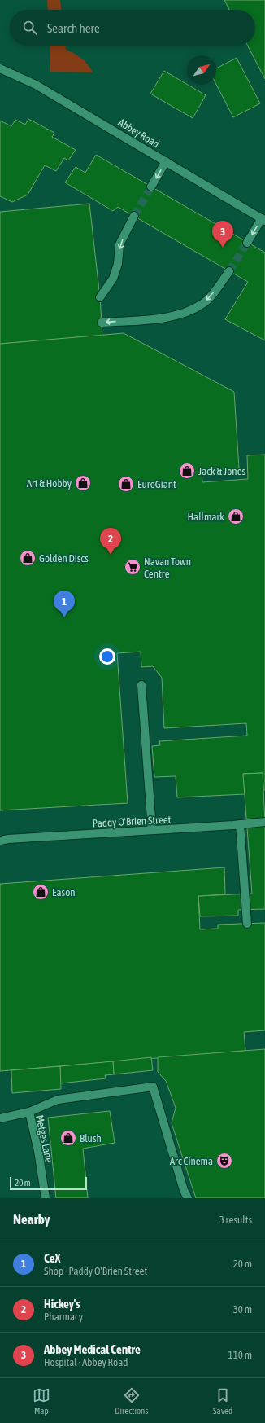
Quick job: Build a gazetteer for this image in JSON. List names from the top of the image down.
{
  "streets": {
    "street": ["Abbey Road", "Paddy O'Brien Street", "Metges Lane"]
  },
  "places": {
    "shop": [
      "Jack & Jones",
      "Art & Hobby",
      "EuroGiant",
      "Hallmark",
      "Golden Discs",
      "Eason",
      "Blush"
    ],
    "supermarket": ["Navan Town Centre"],
    "theatre": ["Arc Cinema"]
  },
  "scale_bar": "20 m",
  "north": "top right",
  "page": {
    "search": "Search here",
    "pins": ["3", "2", "1"],
    "scale": "20 m",
    "heading": ["Nearby", "3 results"],
    "list": [
      {
        "mark": "1",
        "name": "CeX",
        "note": "Shop · Paddy O'Brien Street",
        "value": "20 m"
      },
      {
        "mark": "2",
        "name": "Hickey's",
        "note": "Pharmacy",
        "value": "30 m"
      },
      {
        "mark": "3",
        "name": "Abbey Medical Centre",
        "note": "Hospital · Abbey Road",
        "value": "110 m"
      }
    ],
    "nav": ["Map", "Directions", "Saved"]
  }
}
